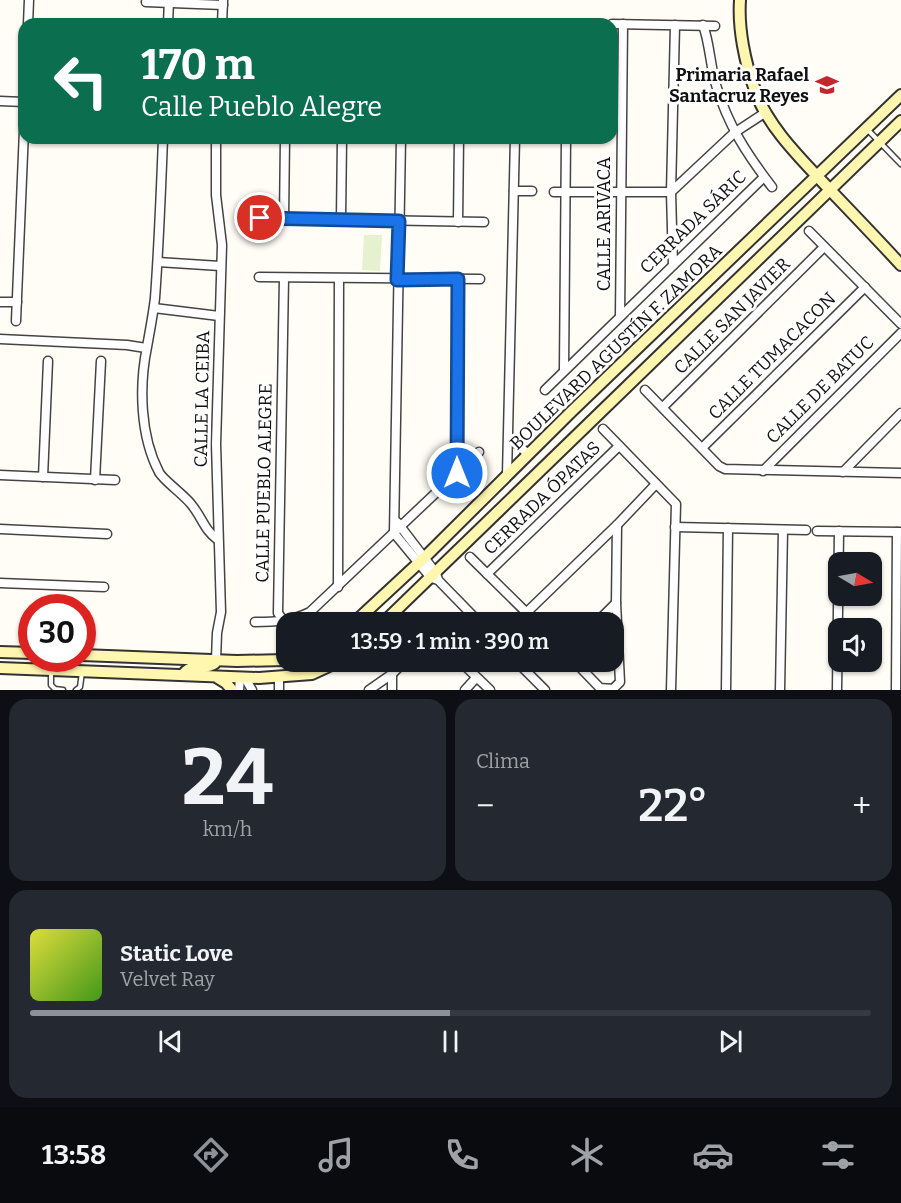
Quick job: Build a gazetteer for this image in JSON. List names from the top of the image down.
{
  "streets": {
    "street": [
      "CERRADA SÁRIC",
      "CALLE ARIVACA",
      "CALLE SAN JAVIER",
      "BOULEVARD AGUSTÍN F. ZAMORA",
      "CALLE TUMACACON",
      "CALLE DE BATUC",
      "CALLE LA CEIBA",
      "CALLE PUEBLO ALEGRE",
      "CERRADA ÓPATAS"
    ]
  },
  "crossings": [
    ["CERRADA SÁRIC", "CALLE ARIVACA"]
  ],
  "places": {
    "school or university": ["Primaria Rafael Santacruz Reyes"]
  },
  "north": "right",
  "page": {
    "turn": ["170 m", "Calle Pueblo Alegre"],
    "limit": "30",
    "trip": "13:59 · 1 min · 390 m",
    "tile": [
      ["24", "km/h"],
      "Clima"
    ],
    "heat": ["−", "22°", "+"],
    "song": ["Static Love", "Velvet Ray"],
    "tabs": "13:58"
  }
}
